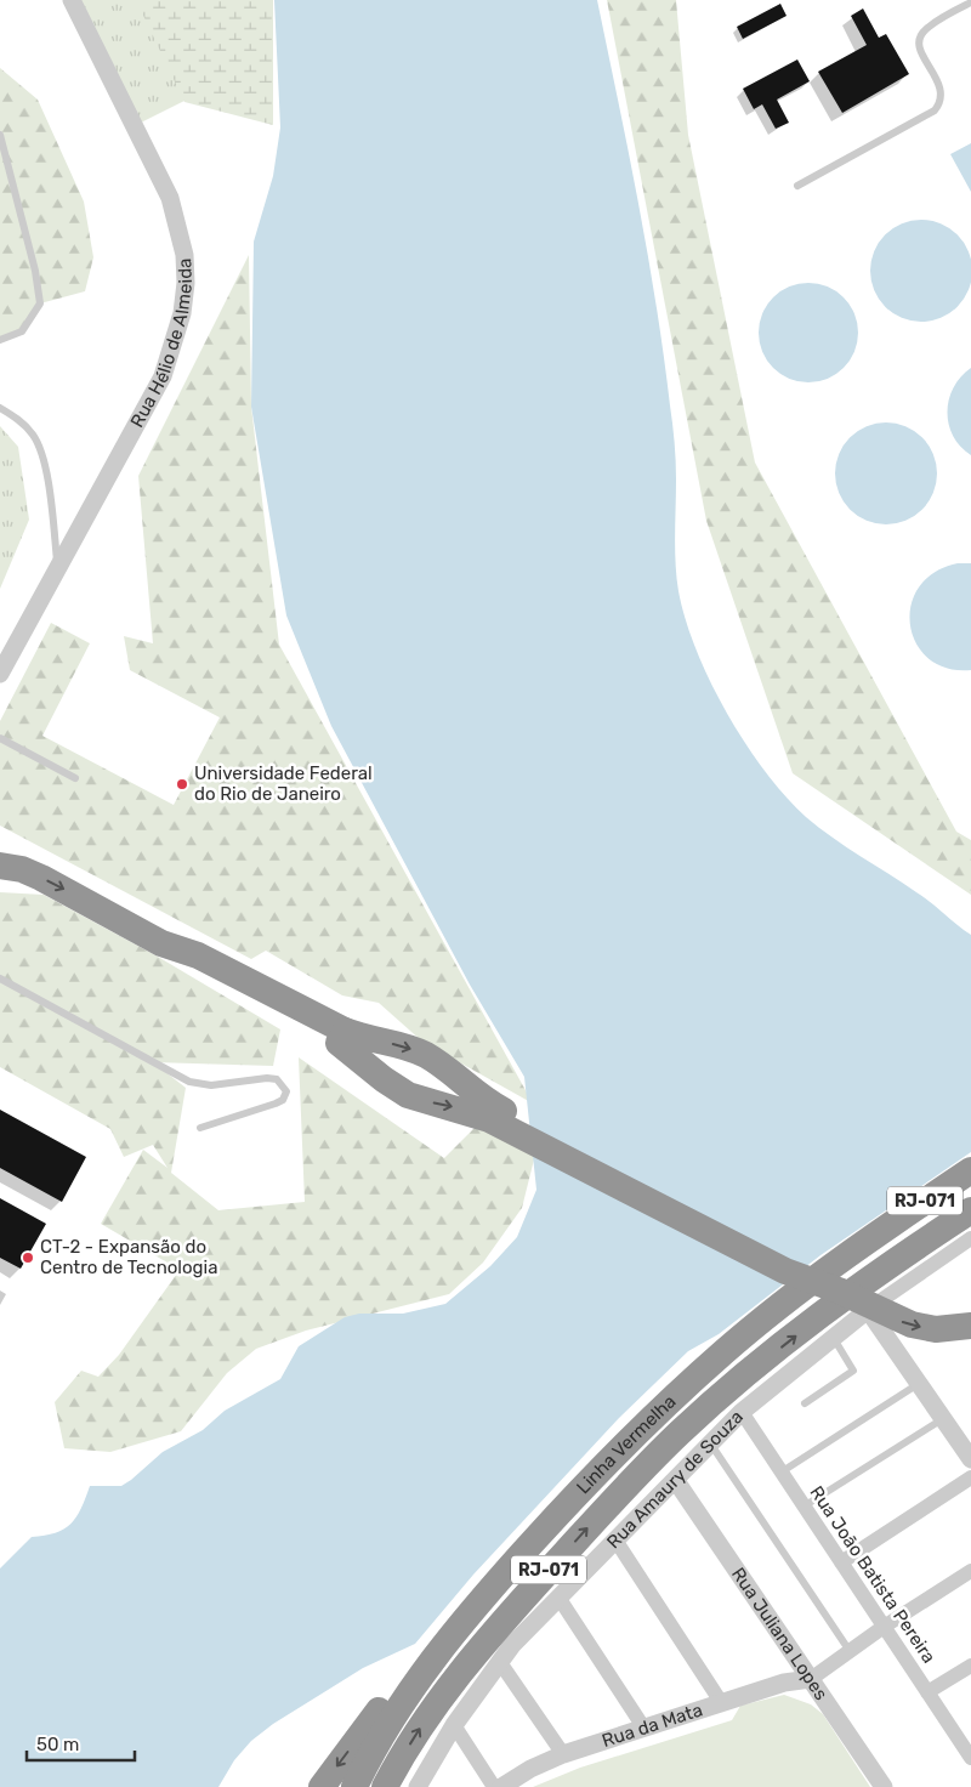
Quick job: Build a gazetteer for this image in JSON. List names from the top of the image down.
{
  "streets": {
    "highway": ["RJ-071", "Linha Vermelha"],
    "street": [
      "Rua Hélio de Almeida",
      "Rua Amaury de Souza",
      "Rua João Batista Pereira",
      "Rua Juliana Lopes",
      "Rua da Mata"
    ]
  },
  "crossings": [
    ["Rua Amaury de Souza", "Rua João Batista Pereira"],
    ["Rua Amaury de Souza", "Rua Juliana Lopes"],
    ["Rua Juliana Lopes", "Rua da Mata"]
  ],
  "places": ["Universidade Federal do Rio de Janeiro", "CT-2 - Expansão do Centro de Tecnologia"],
  "scale_bar": "50 m"
}
